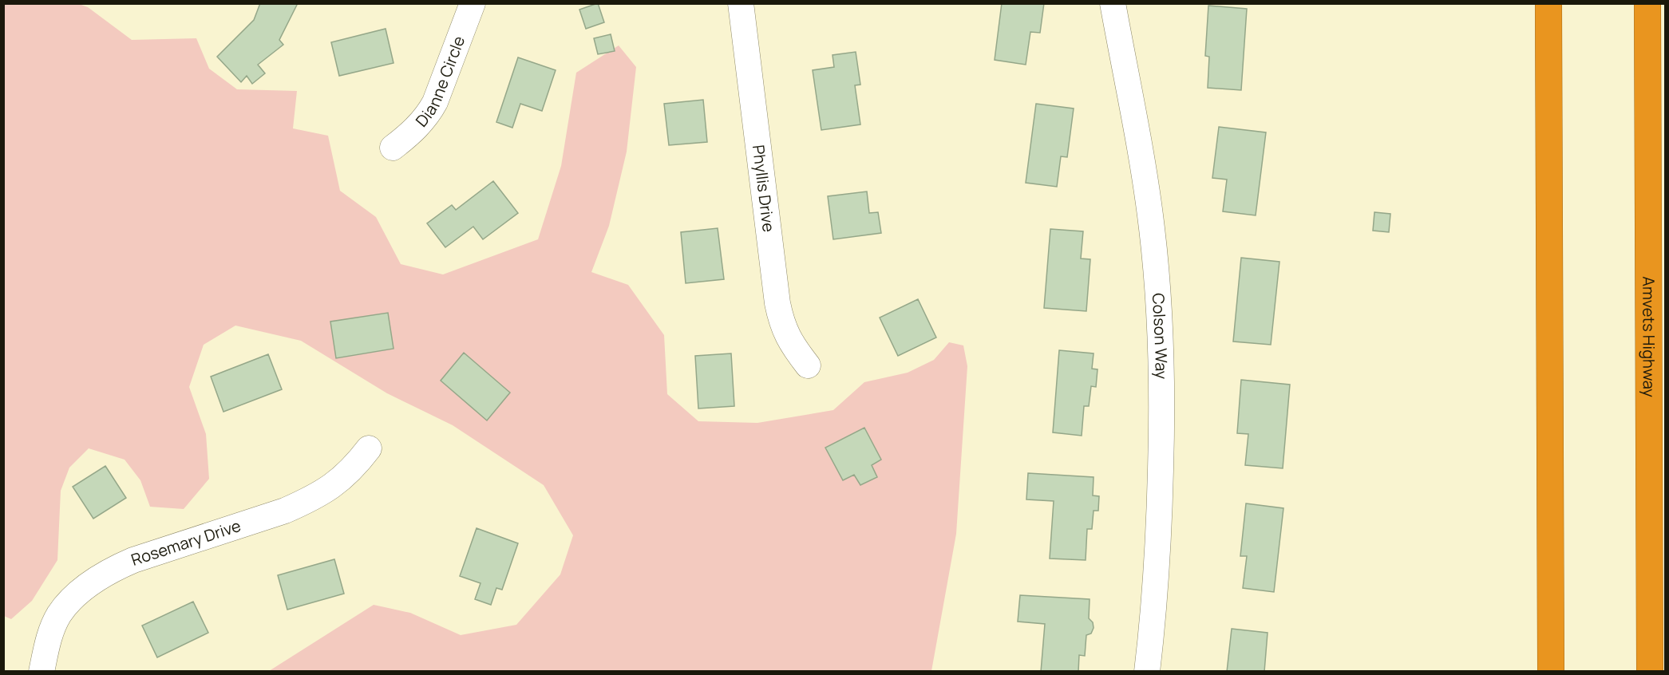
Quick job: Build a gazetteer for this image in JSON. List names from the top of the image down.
{
  "streets": {
    "highway": ["Amvets Highway"],
    "street": [
      "Dianne Circle",
      "Phyllis Drive",
      "Colson Way",
      "Rosemary Drive"
    ]
  }
}
